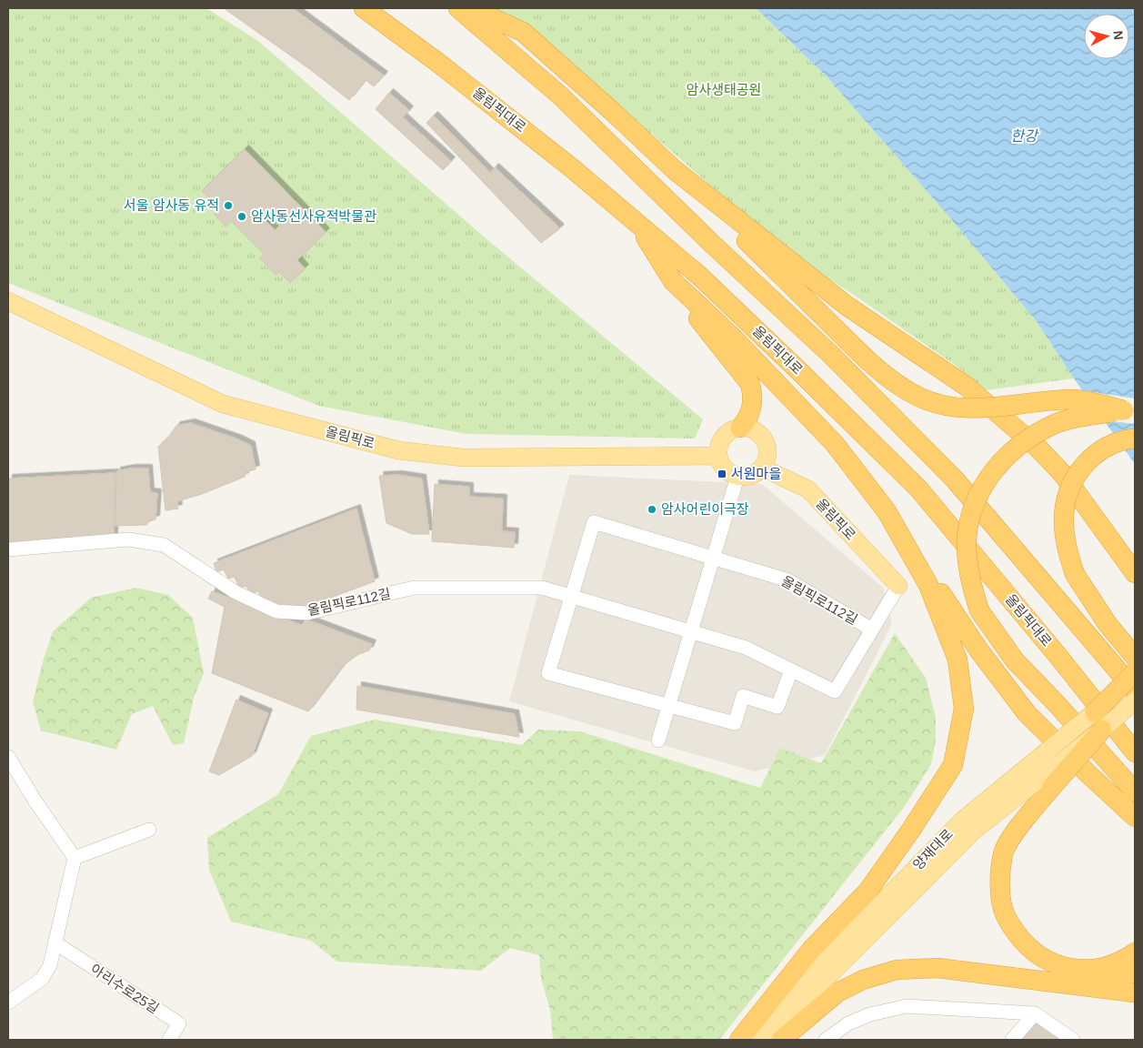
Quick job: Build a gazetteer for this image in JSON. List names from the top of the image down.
{
  "streets": {
    "highway": ["올림픽대로"],
    "main road": ["올림픽로", "양재대로"],
    "street": ["올림픽로112길", "아리수로25길"]
  },
  "crossings": [
    ["올림픽로", "올림픽로112길"]
  ],
  "water": ["한강"],
  "parks": ["암사생태공원"],
  "places": {
    "other": ["서울 암사동 유적", "암사동선사유적박물관", "암사어린이극장"],
    "transit": ["서원마을"]
  },
  "north": "right"
}
